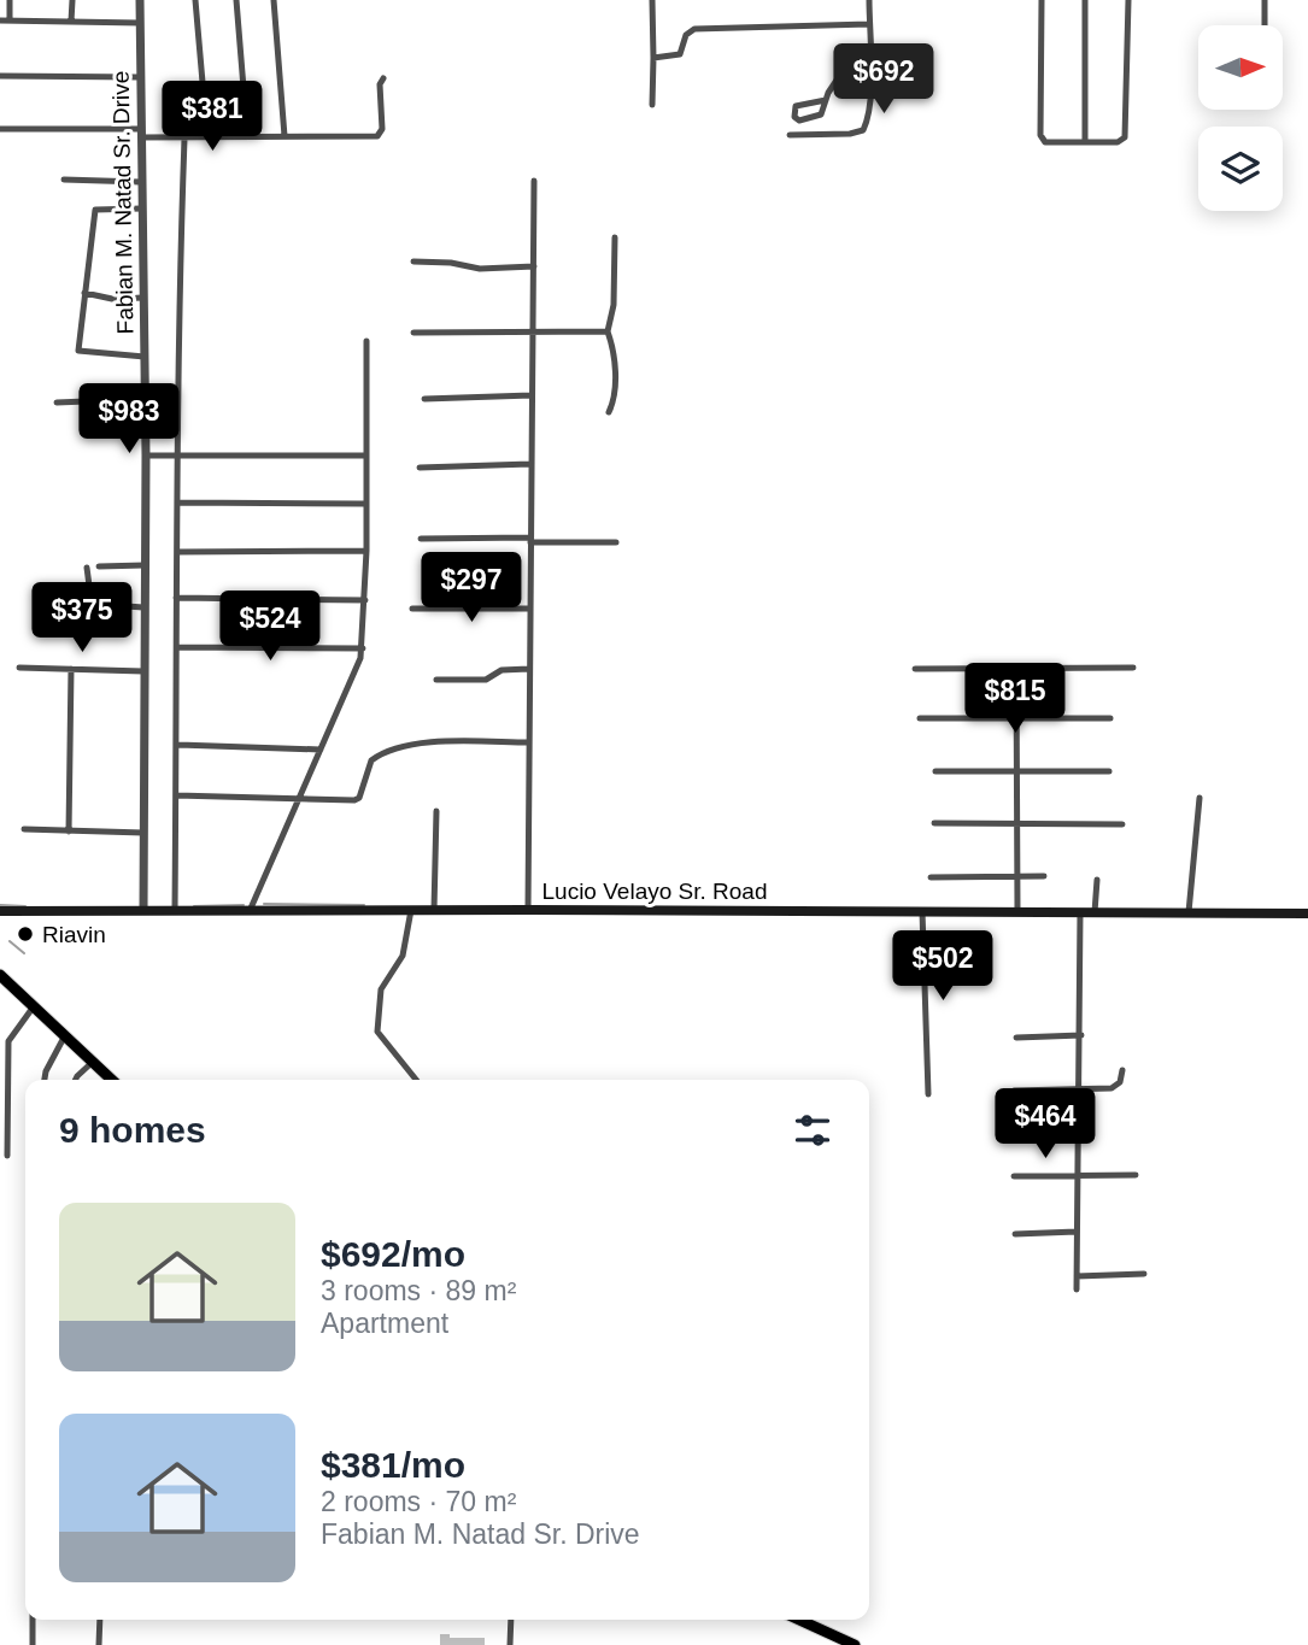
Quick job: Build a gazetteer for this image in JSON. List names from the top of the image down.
{
  "streets": {
    "main road": ["Lucio Velayo Sr. Road"],
    "street": ["Fabian M. Natad Sr. Drive"]
  },
  "crossings": [
    ["Fabian M. Natad Sr. Drive", "Lucio Velayo Sr. Road"]
  ],
  "places": ["Riavin"],
  "north": "right",
  "page": {
    "price": [
      "$692",
      "$381",
      "$983",
      "$297",
      "$375",
      "$524",
      "$815",
      "$502",
      "$464"
    ],
    "heading": "9 homes",
    "list": [
      {
        "name": "$692/mo",
        "note": "3 rooms · 89 m² · Apartment"
      },
      {
        "name": "$381/mo",
        "note": "2 rooms · 70 m² · Fabian M. Natad Sr. Drive"
      }
    ]
  }
}
